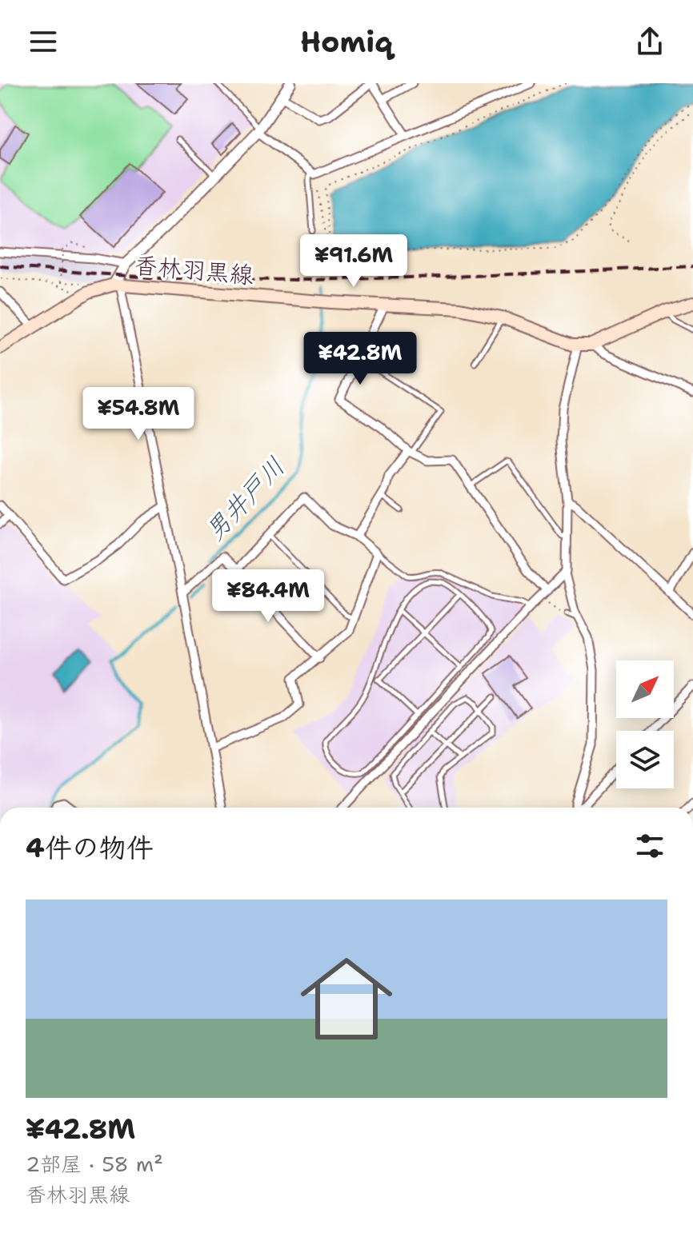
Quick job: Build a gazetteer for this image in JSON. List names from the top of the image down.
{
  "streets": {
    "main road": ["香林羽黒線"]
  },
  "water": ["男井戸川"],
  "north": "top right",
  "page": {
    "header": "Homiq",
    "price": [
      "¥91.6M",
      "¥42.8M",
      "¥54.8M",
      "¥84.4M"
    ],
    "heading": "4件の物件",
    "list": [
      {
        "name": "¥42.8M",
        "note": "2部屋 · 58 m² · 香林羽黒線"
      }
    ]
  }
}
